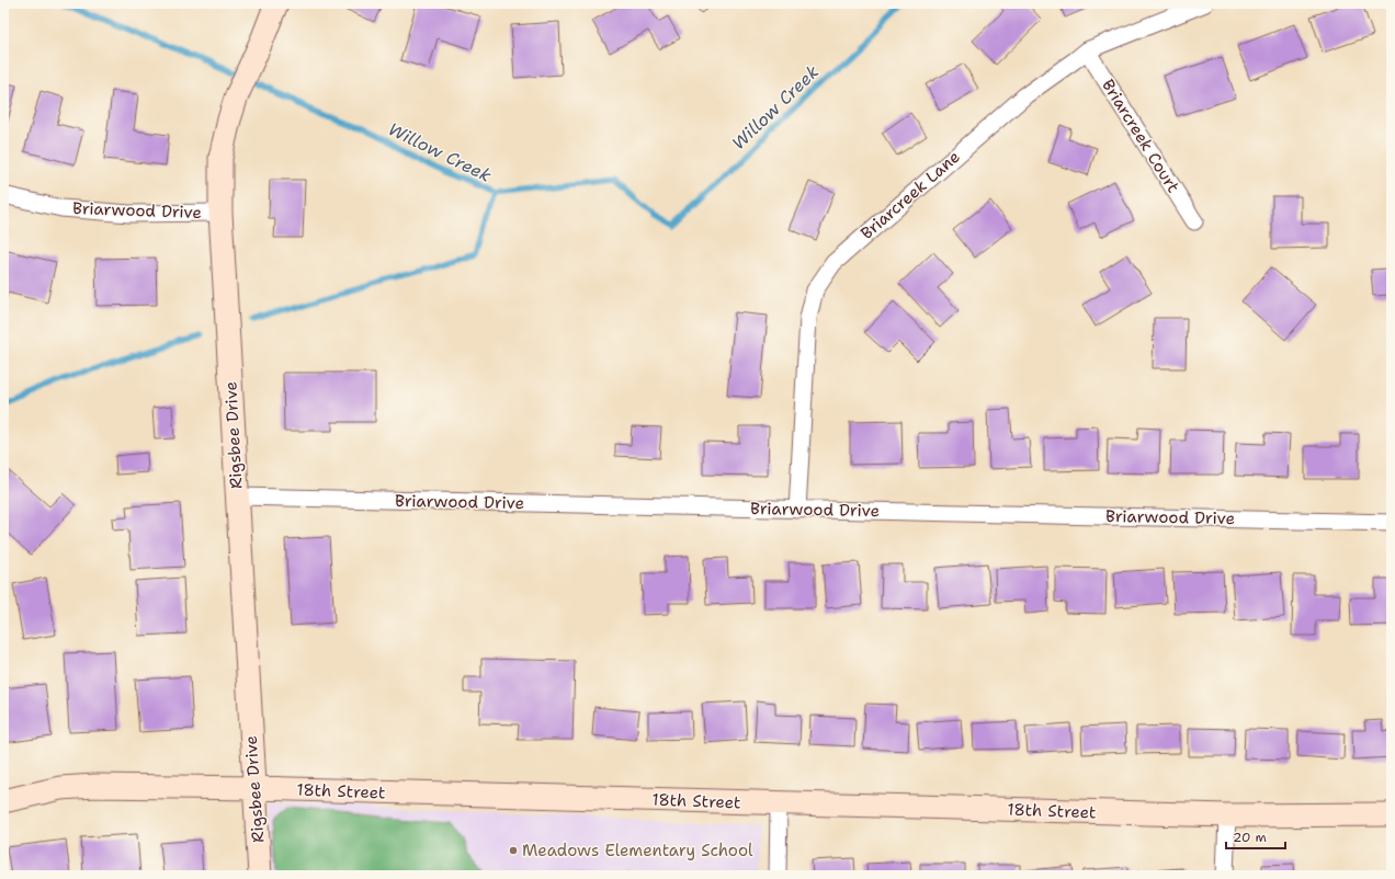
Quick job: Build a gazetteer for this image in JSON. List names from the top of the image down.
{
  "streets": {
    "street": [
      "Briarcreek Court",
      "Briarcreek Lane",
      "Briarwood Drive",
      "Rigsbee Drive",
      "18th Street"
    ]
  },
  "crossings": [
    ["Briarcreek Court", "Briarcreek Lane"],
    ["Briarcreek Lane", "Briarwood Drive"],
    ["Briarwood Drive", "Rigsbee Drive"],
    ["Rigsbee Drive", "18th Street"]
  ],
  "water": ["Willow Creek"],
  "places": ["Meadows Elementary School"],
  "scale_bar": "20 m"
}
